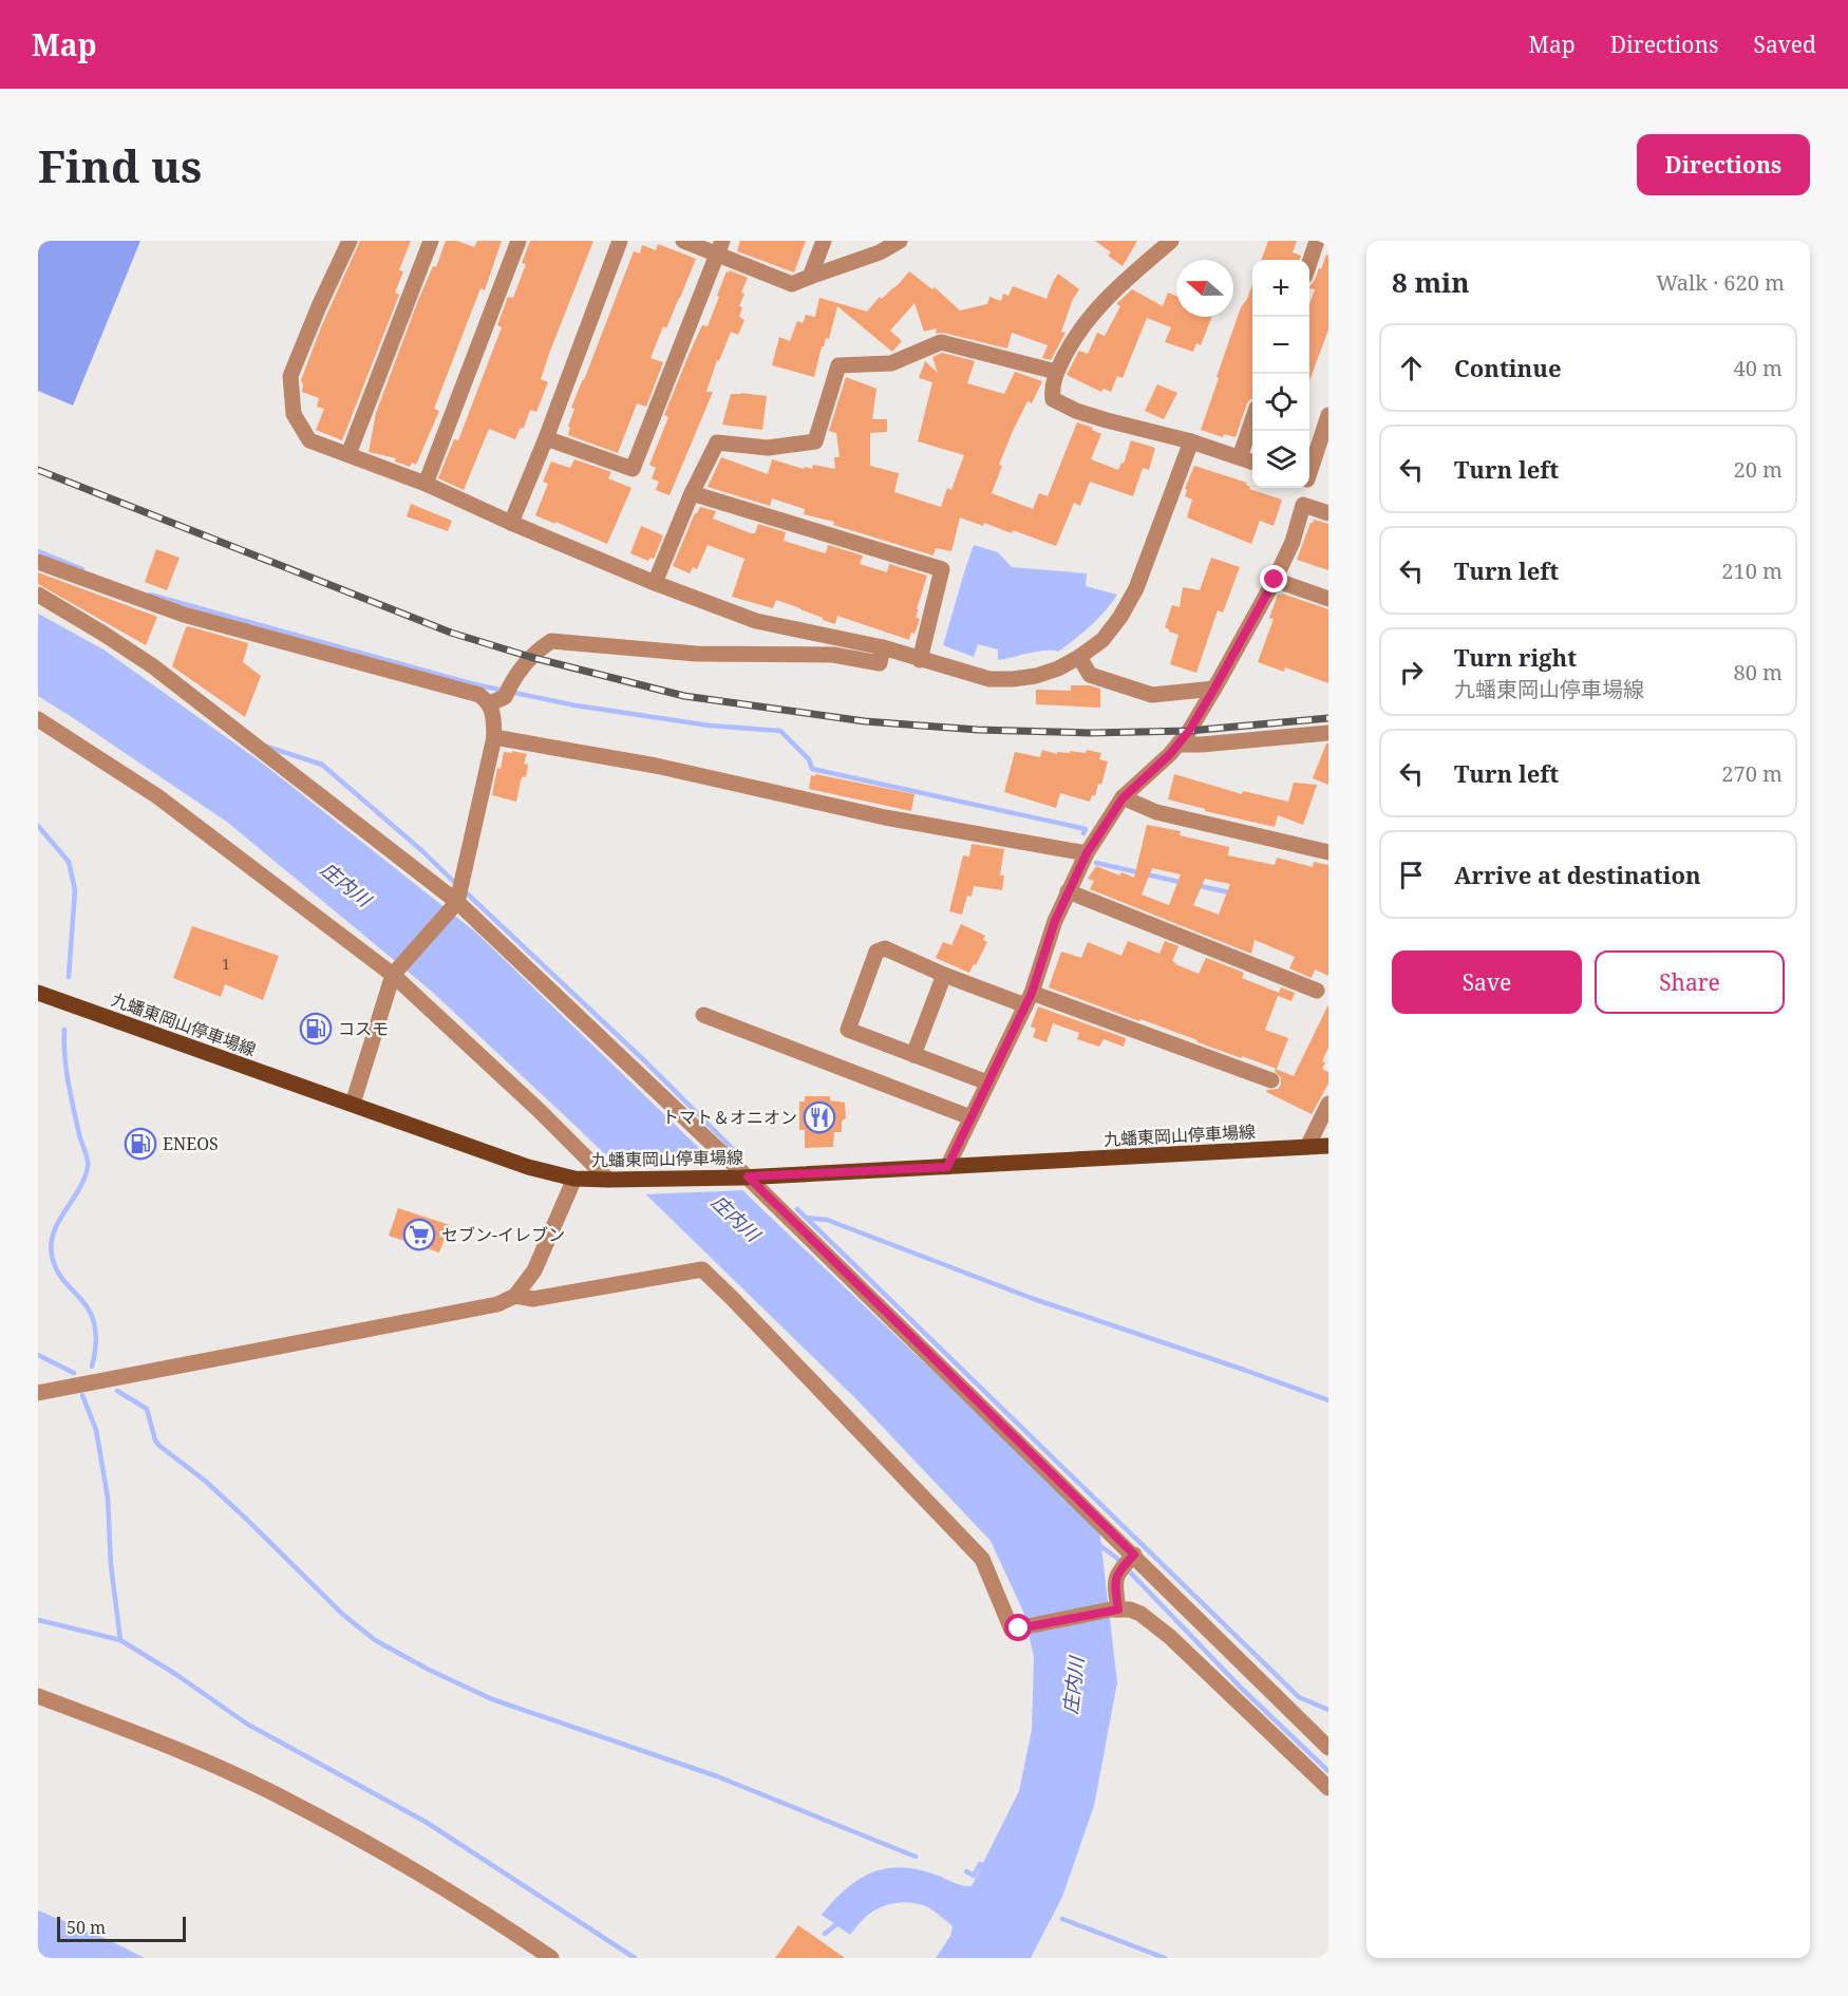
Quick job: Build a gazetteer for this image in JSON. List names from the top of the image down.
{
  "streets": {
    "main road": ["九蟠東岡山停車場線"]
  },
  "water": ["庄内川"],
  "places": {
    "fuel station": ["コスモ", "ENEOS"],
    "restaurant": ["トマト＆オニオン"],
    "supermarket": ["セブン-イレブン"]
  },
  "house_numbers": ["1"],
  "scale_bar": "50 m",
  "north": "left",
  "page": {
    "header": "Map",
    "nav": ["Map", "Directions", "Saved"],
    "buttons": [
      "Directions",
      ["Save", "Share"]
    ],
    "title": "Find us",
    "heading": ["8 min", "Walk · 620 m"],
    "map_buttons": ["+", "−"],
    "list": [
      ["Continue", "40 m"],
      ["Turn left", "20 m"],
      ["Turn left", "210 m"],
      ["Turn right", "九蟠東岡山停車場線", "80 m"],
      ["Turn left", "270 m"],
      "Arrive at destination"
    ],
    "scale": "50 m"
  }
}
